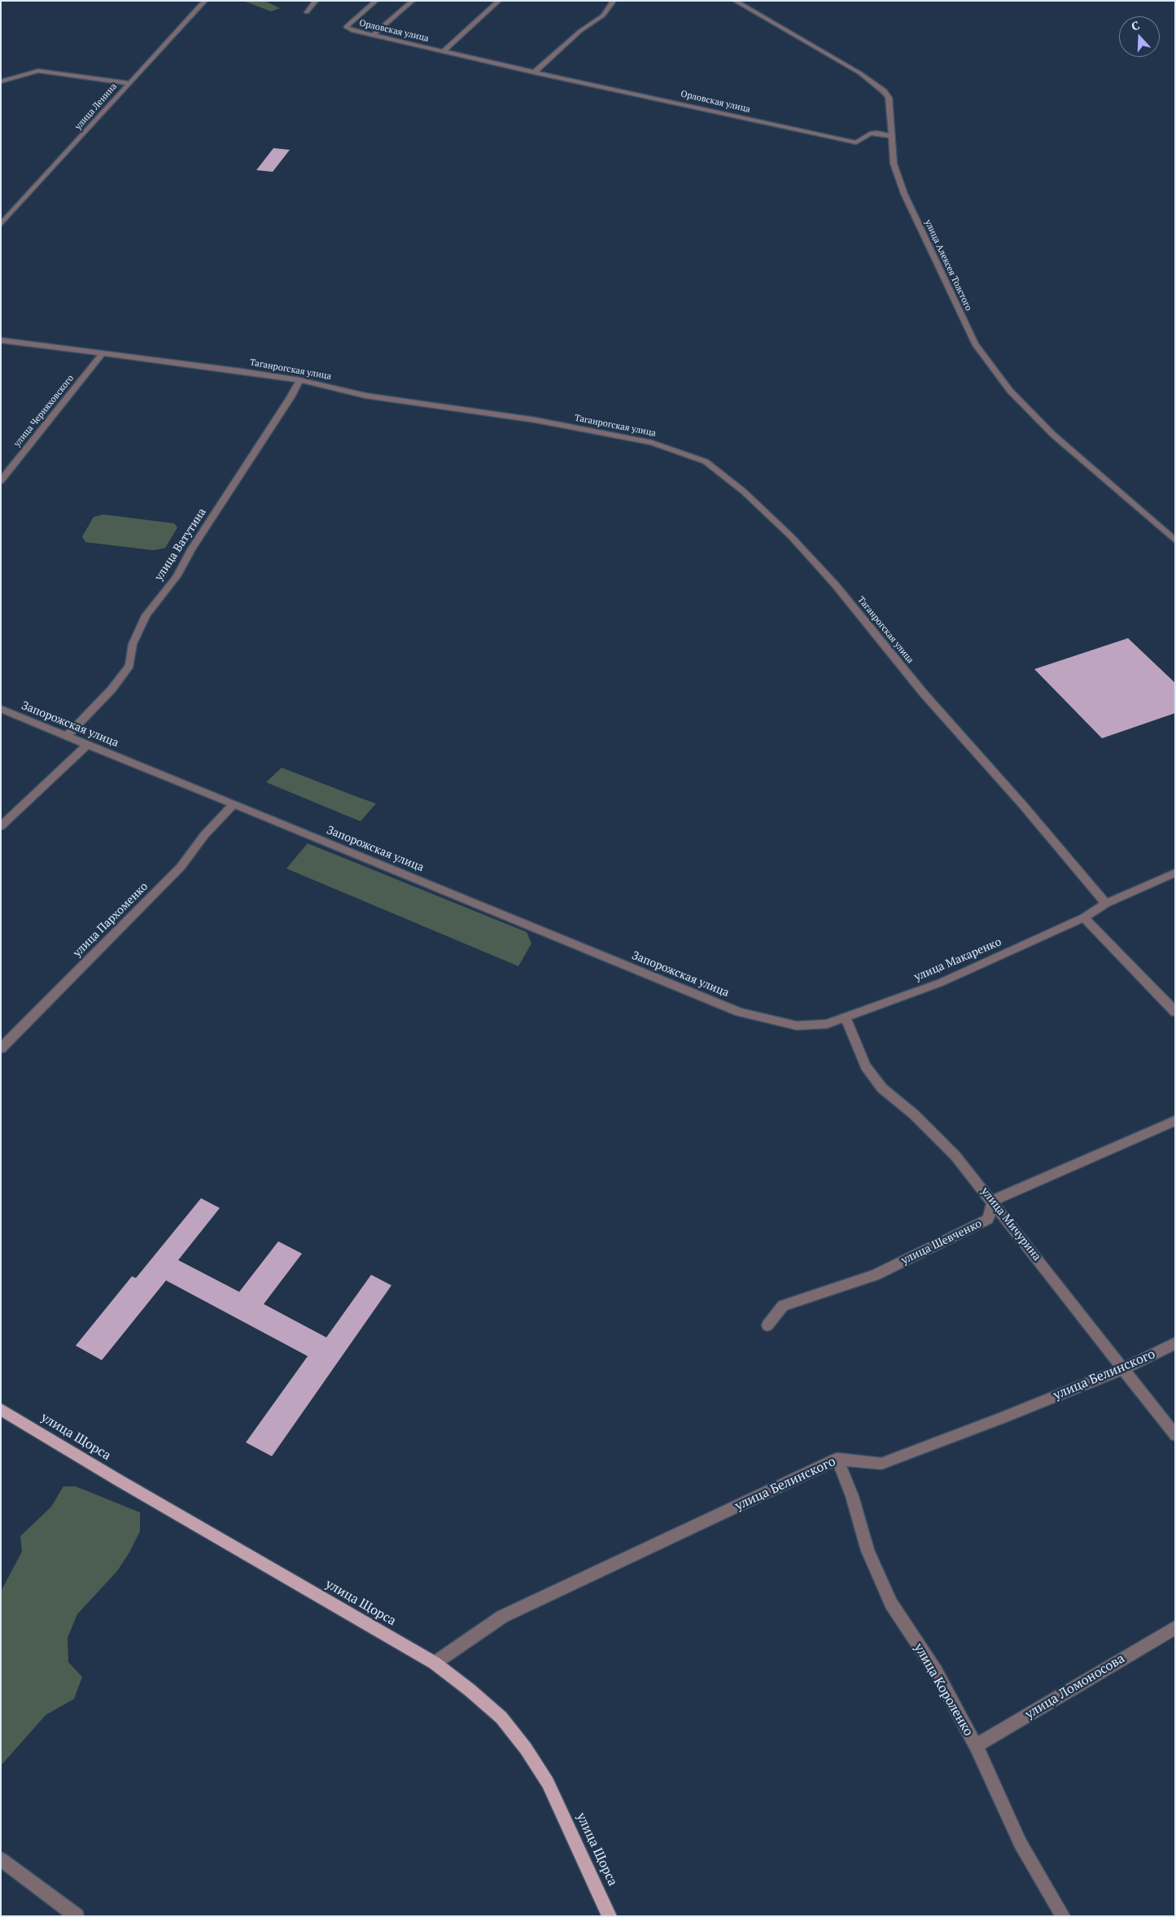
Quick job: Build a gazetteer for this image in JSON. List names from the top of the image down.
{
  "streets": {
    "main road": ["улица Щорса"],
    "street": [
      "Орловская улица",
      "улица Ленина",
      "улица Алексея Толстого",
      "Таганрогская улица",
      "улица Черняховского",
      "улица Ватутина",
      "Запорожская улица",
      "улица Пархоменко",
      "улица Макаренко",
      "улица Мичурина",
      "улица Шевченко",
      "улица Белинского",
      "улица Ломоносова",
      "улица Короленко"
    ]
  },
  "crossings": [
    ["Орловская улица", "улица Алексея Толстого"],
    ["Таганрогская улица", "улица Черняховского"],
    ["Таганрогская улица", "улица Ватутина"],
    ["Таганрогская улица", "улица Макаренко"],
    ["улица Ватутина", "Запорожская улица"],
    ["Запорожская улица", "улица Пархоменко"],
    ["Запорожская улица", "улица Макаренко"],
    ["улица Макаренко", "улица Мичурина"],
    ["улица Мичурина", "улица Шевченко"],
    ["улица Мичурина", "улица Белинского"],
    ["улица Белинского", "улица Щорса"],
    ["улица Белинского", "улица Короленко"],
    ["улица Ломоносова", "улица Короленко"]
  ],
  "north": "top"
}
